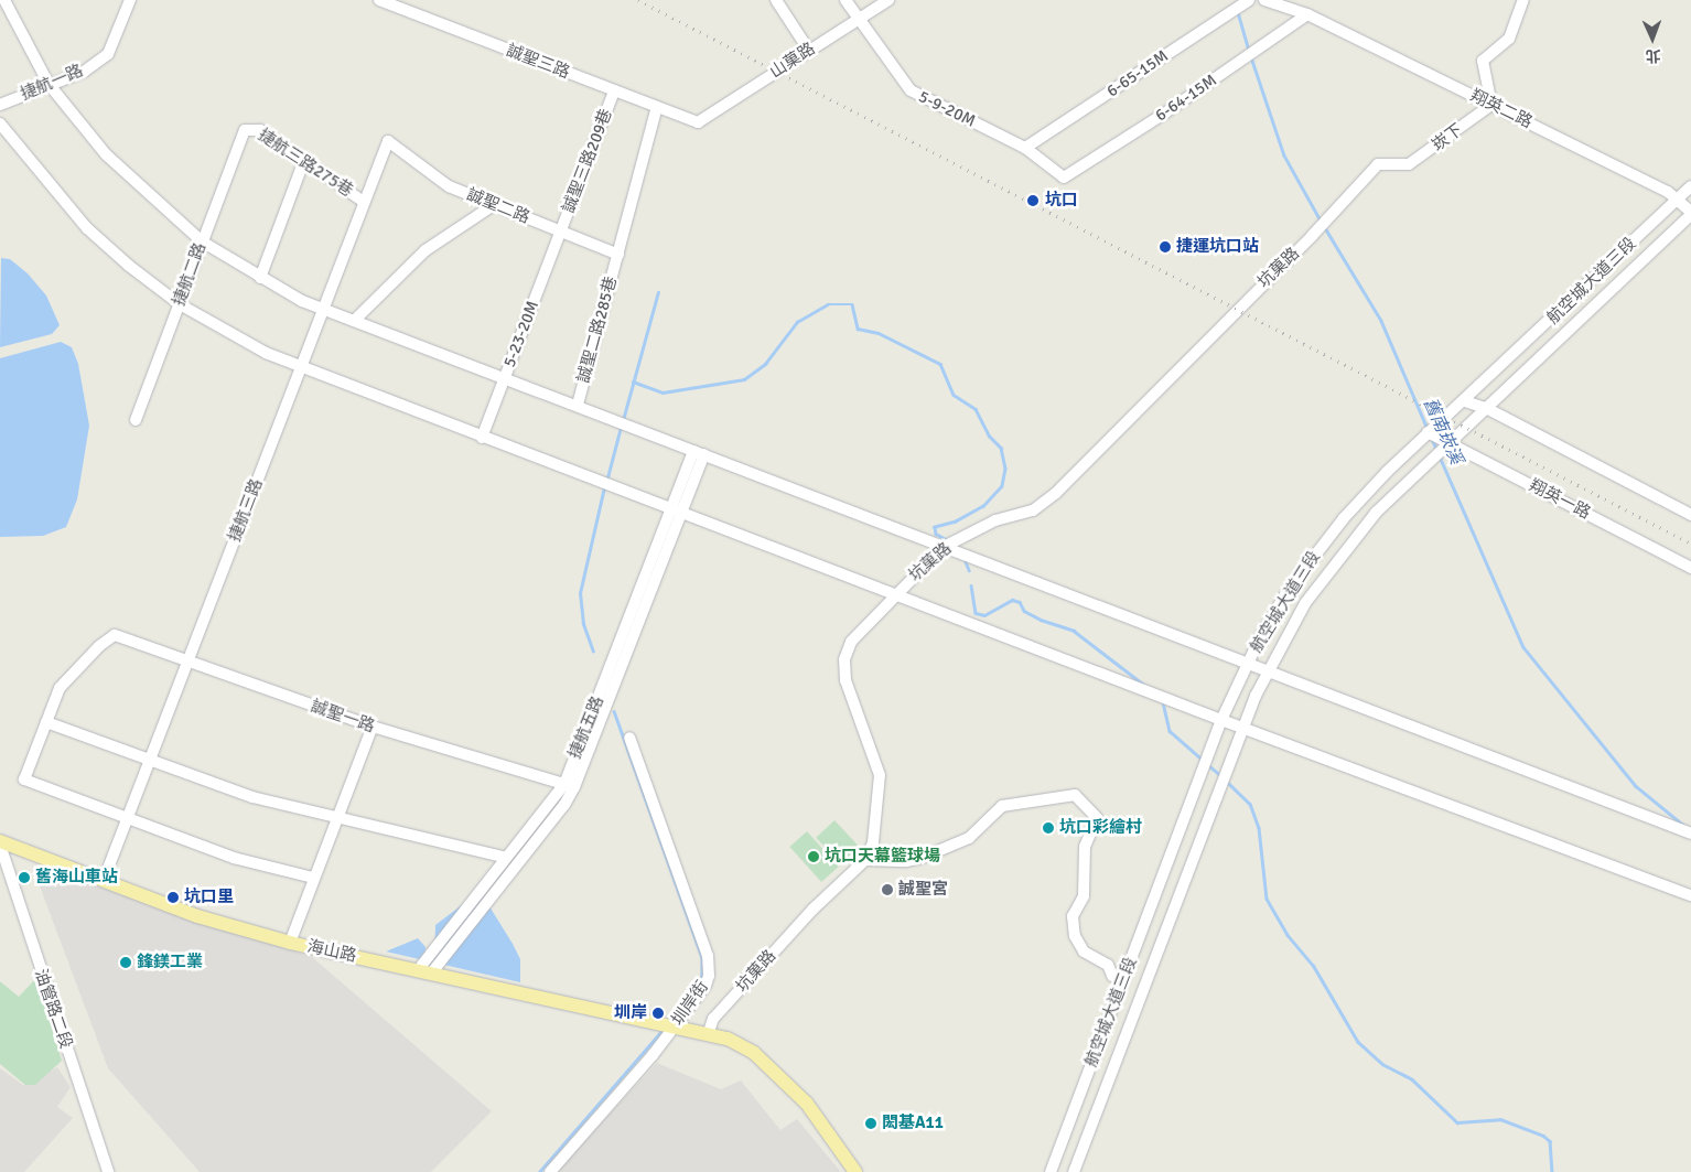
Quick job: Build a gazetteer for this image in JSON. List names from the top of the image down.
{
  "streets": {
    "main road": ["海山路"],
    "street": [
      "山菓路",
      "誠聖三路",
      "6-65-15M",
      "捷航一路",
      "6-64-15M",
      "5-9-20M",
      "翔英二路",
      "崁下",
      "誠聖三路209巷",
      "捷航三路275巷",
      "誠聖二路",
      "坑菓路",
      "捷航二路",
      "航空城大道三段",
      "誠聖二路285巷",
      "5-23-20M",
      "翔英一路",
      "捷航三路",
      "誠聖一路",
      "捷航五路",
      "圳岸街",
      "油管路二段"
    ]
  },
  "crossings": [
    ["山菓路", "誠聖三路"],
    ["山菓路", "5-9-20M"],
    ["誠聖三路", "誠聖三路209巷"],
    ["誠聖三路", "誠聖二路285巷"],
    ["6-65-15M", "5-9-20M"],
    ["6-64-15M", "5-9-20M"],
    ["6-64-15M", "翔英二路"],
    ["翔英二路", "崁下"],
    ["翔英二路", "航空城大道三段"],
    ["崁下", "坑菓路"],
    ["誠聖三路209巷", "誠聖二路"],
    ["誠聖三路209巷", "5-23-20M"],
    ["捷航三路275巷", "捷航二路"],
    ["捷航三路275巷", "捷航三路"],
    ["誠聖二路", "誠聖二路285巷"],
    ["誠聖二路", "5-23-20M"],
    ["誠聖二路", "捷航三路"],
    ["坑菓路", "海山路"],
    ["航空城大道三段", "翔英一路"],
    ["捷航三路", "誠聖一路"],
    ["捷航三路", "海山路"],
    ["誠聖一路", "捷航五路"],
    ["捷航五路", "海山路"],
    ["海山路", "圳岸街"],
    ["海山路", "油管路二段"]
  ],
  "water": ["舊南崁溪"],
  "places": [
    "坑口",
    "捷運坑口站",
    "坑口彩繪村",
    "坑口天幕籃球場",
    "舊海山車站",
    "誠聖宮",
    "坑口里",
    "鋒鎂工業",
    "圳岸",
    "閎基A11"
  ],
  "north": "bottom"
}
